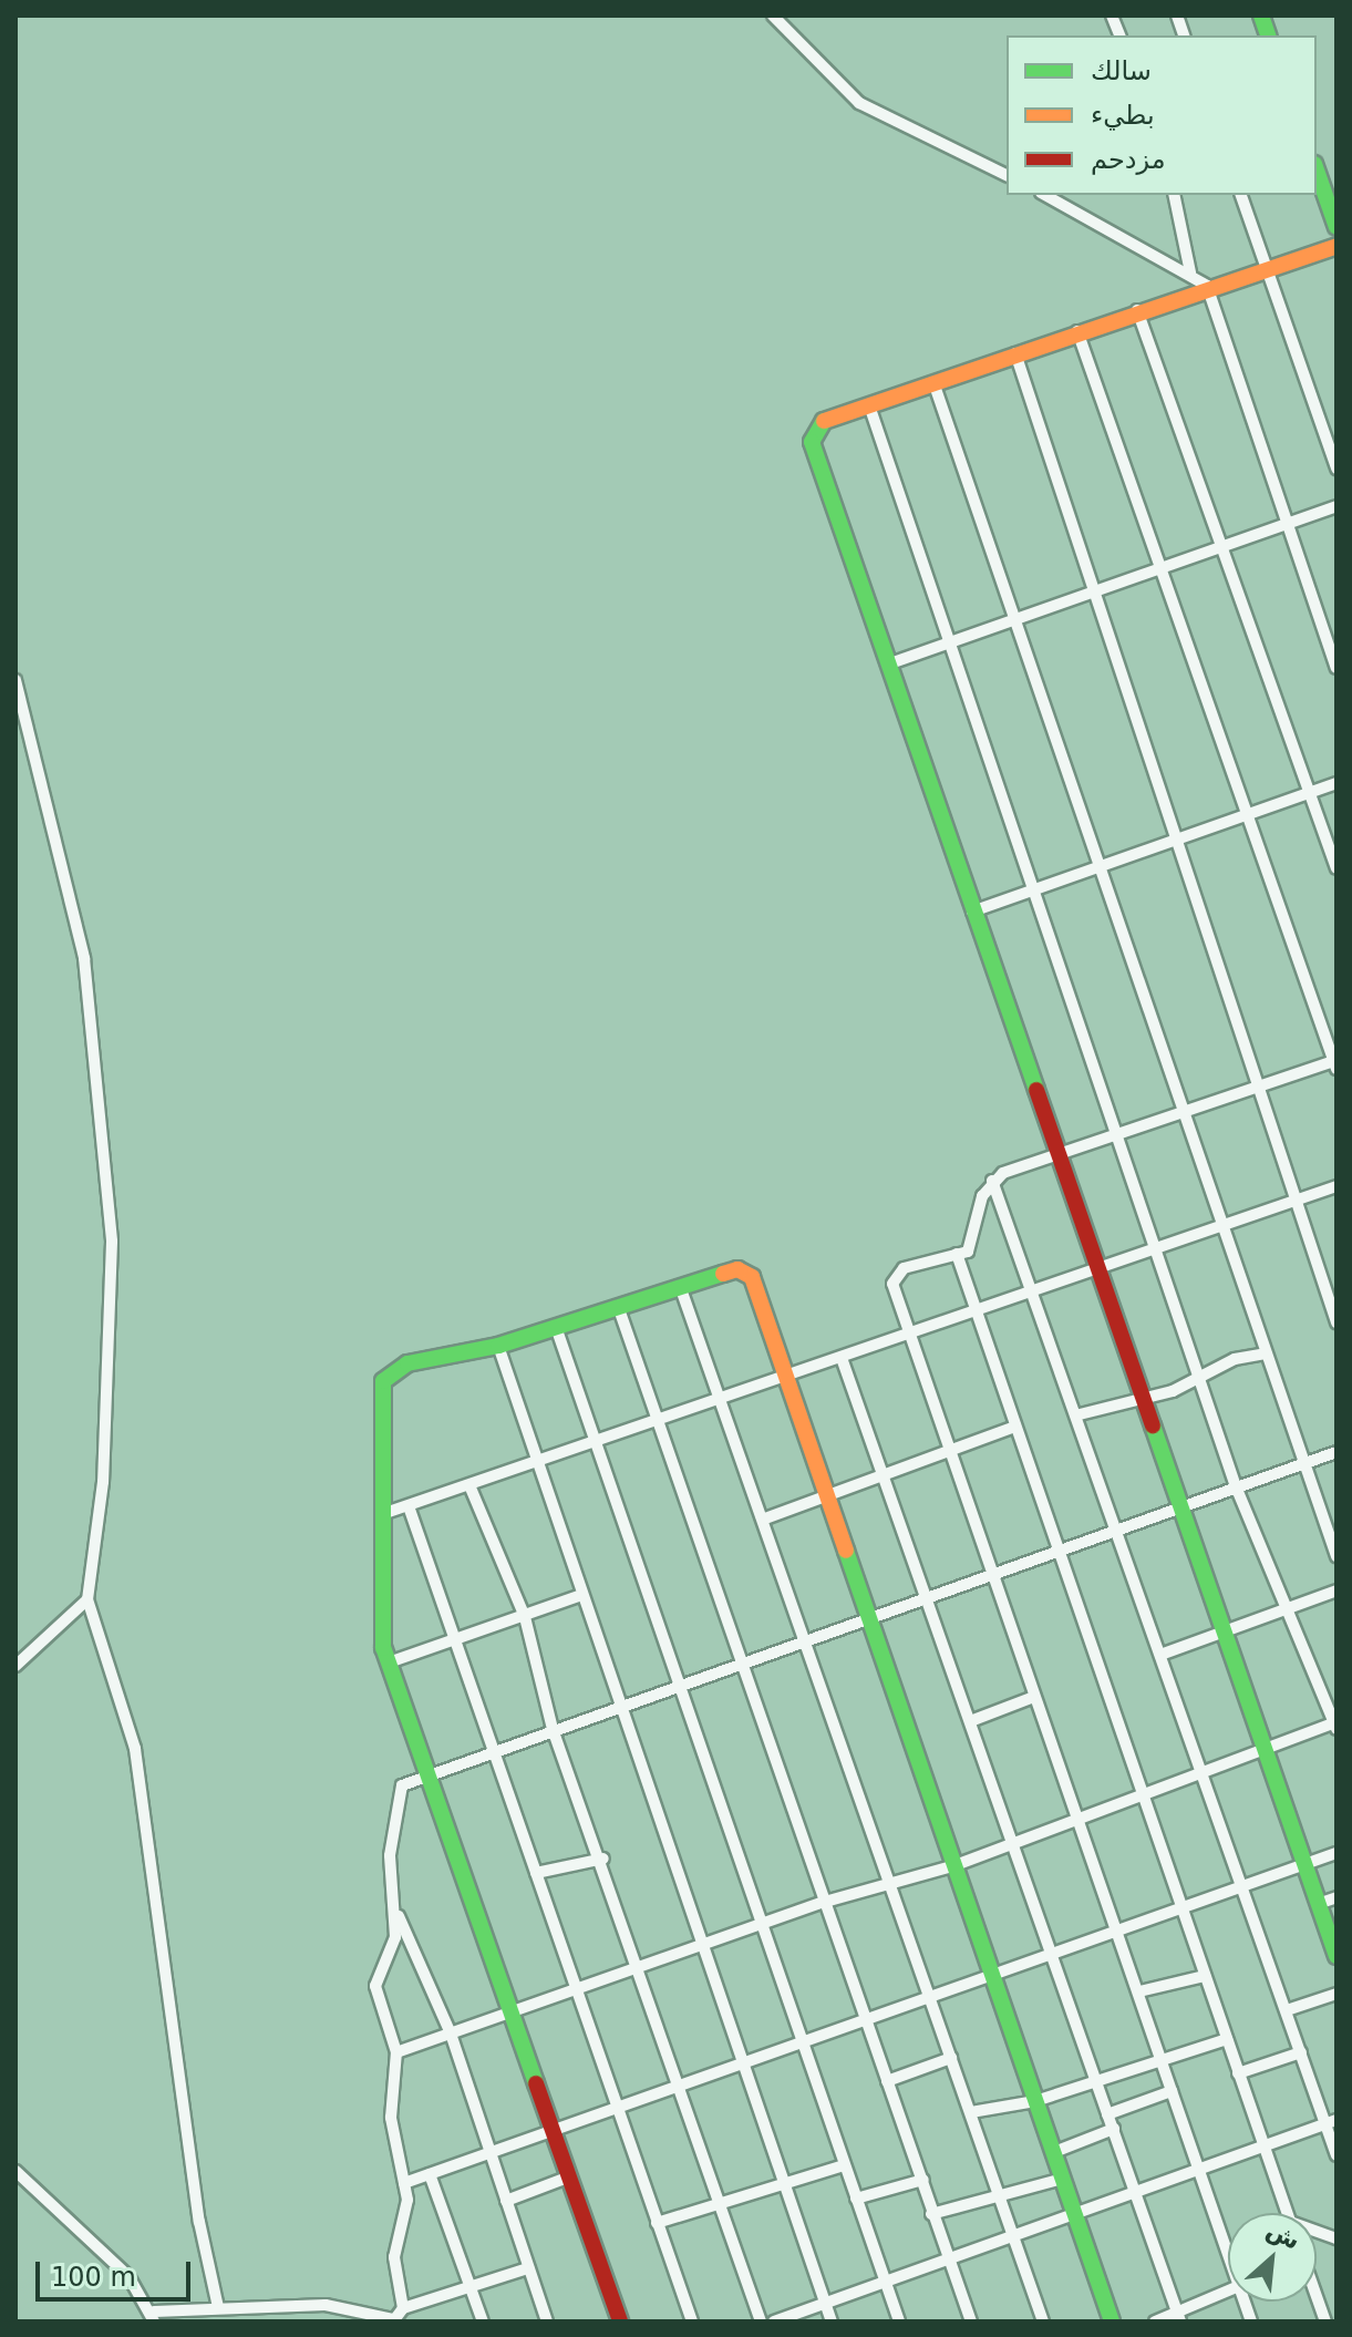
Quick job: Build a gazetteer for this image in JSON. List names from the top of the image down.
{
  "legend": ["سالك", "بطيء", "مزدحم"],
  "scale_bar": "100 m",
  "north": "top right"
}
